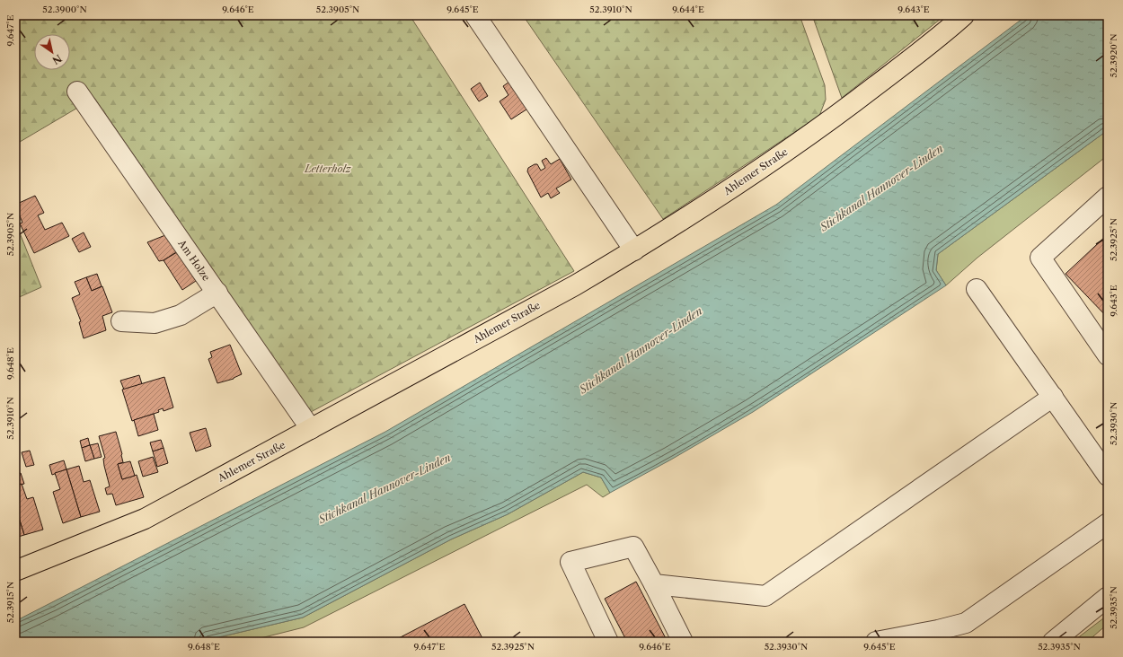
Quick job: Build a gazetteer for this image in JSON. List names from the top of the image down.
{
  "streets": {
    "main road": ["Ahlemer Straße"],
    "street": ["Am Holze"]
  },
  "crossings": [
    ["Ahlemer Straße", "Am Holze"]
  ],
  "water": ["Stichkanal Hannover-Linden"],
  "parks": ["Letterholz"],
  "north": "bottom right",
  "coordinates": [
    "52.3900°N",
    "9.646°E",
    "52.3905°N",
    "9.645°E",
    "52.3910°N",
    "9.644°E",
    "9.643°E",
    "9.647°E",
    "52.3920°N",
    "52.3925°N",
    "9.648°E",
    "52.3930°N",
    "52.3915°N",
    "52.3935°N"
  ]
}
